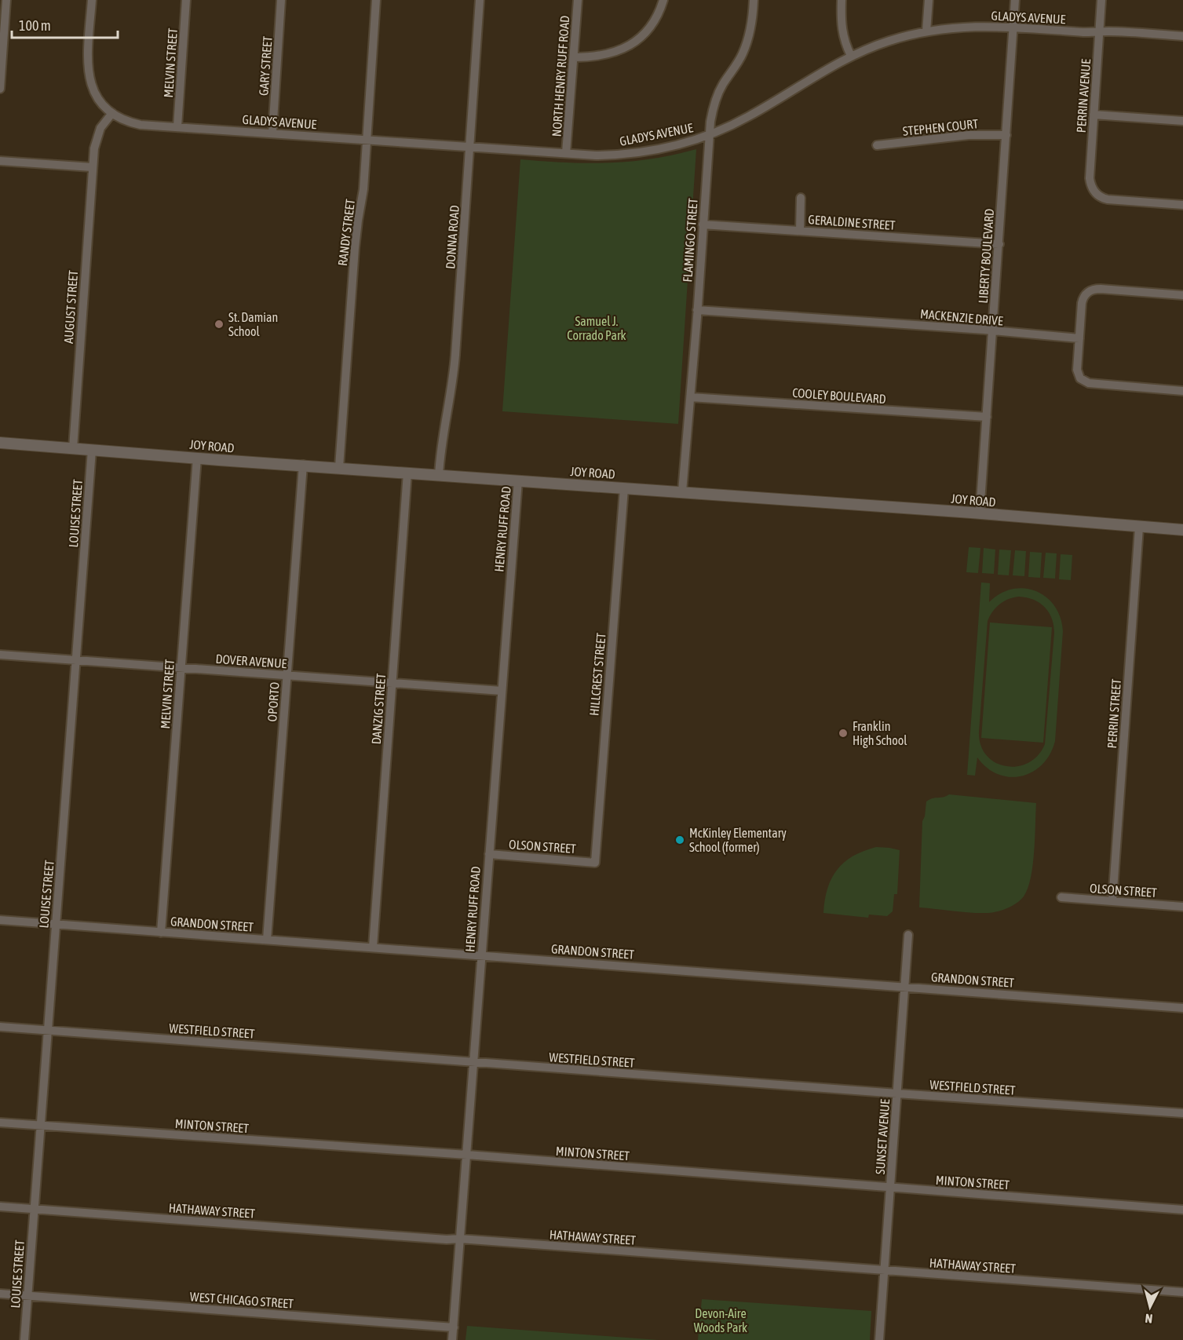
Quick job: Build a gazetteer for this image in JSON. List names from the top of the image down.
{
  "streets": {
    "street": [
      "GLADYS AVENUE",
      "MELVIN STREET",
      "GARY STREET",
      "NORTH HENRY RUFF ROAD",
      "PERRIN AVENUE",
      "STEPHEN COURT",
      "GERALDINE STREET",
      "RANDY STREET",
      "DONNA ROAD",
      "FLAMINGO STREET",
      "LIBERTY BOULEVARD",
      "AUGUST STREET",
      "MACKENZIE DRIVE",
      "COOLEY BOULEVARD",
      "JOY ROAD",
      "LOUISE STREET",
      "HENRY RUFF ROAD",
      "DOVER AVENUE",
      "HILLCREST STREET",
      "OPORTO",
      "DANZIG STREET",
      "PERRIN STREET",
      "OLSON STREET",
      "GRANDON STREET",
      "WESTFIELD STREET",
      "MINTON STREET",
      "SUNSET AVENUE",
      "HATHAWAY STREET",
      "WEST CHICAGO STREET"
    ]
  },
  "crossings": [
    ["GLADYS AVENUE", "MELVIN STREET"],
    ["GLADYS AVENUE", "GARY STREET"],
    ["GLADYS AVENUE", "NORTH HENRY RUFF ROAD"],
    ["GLADYS AVENUE", "PERRIN AVENUE"],
    ["GLADYS AVENUE", "RANDY STREET"],
    ["GLADYS AVENUE", "DONNA ROAD"],
    ["GLADYS AVENUE", "FLAMINGO STREET"],
    ["GLADYS AVENUE", "LIBERTY BOULEVARD"],
    ["MELVIN STREET", "JOY ROAD"],
    ["MELVIN STREET", "DOVER AVENUE"],
    ["MELVIN STREET", "GRANDON STREET"],
    ["STEPHEN COURT", "LIBERTY BOULEVARD"],
    ["GERALDINE STREET", "FLAMINGO STREET"],
    ["GERALDINE STREET", "LIBERTY BOULEVARD"],
    ["RANDY STREET", "JOY ROAD"],
    ["DONNA ROAD", "JOY ROAD"],
    ["FLAMINGO STREET", "MACKENZIE DRIVE"],
    ["FLAMINGO STREET", "COOLEY BOULEVARD"],
    ["FLAMINGO STREET", "JOY ROAD"],
    ["LIBERTY BOULEVARD", "MACKENZIE DRIVE"],
    ["LIBERTY BOULEVARD", "COOLEY BOULEVARD"],
    ["LIBERTY BOULEVARD", "JOY ROAD"],
    ["AUGUST STREET", "JOY ROAD"],
    ["JOY ROAD", "LOUISE STREET"],
    ["JOY ROAD", "HENRY RUFF ROAD"],
    ["JOY ROAD", "HILLCREST STREET"],
    ["JOY ROAD", "OPORTO"],
    ["JOY ROAD", "DANZIG STREET"],
    ["JOY ROAD", "PERRIN STREET"],
    ["LOUISE STREET", "DOVER AVENUE"],
    ["LOUISE STREET", "GRANDON STREET"],
    ["LOUISE STREET", "WESTFIELD STREET"],
    ["LOUISE STREET", "MINTON STREET"],
    ["LOUISE STREET", "HATHAWAY STREET"],
    ["LOUISE STREET", "WEST CHICAGO STREET"],
    ["HENRY RUFF ROAD", "DOVER AVENUE"],
    ["HENRY RUFF ROAD", "OLSON STREET"],
    ["HENRY RUFF ROAD", "GRANDON STREET"],
    ["HENRY RUFF ROAD", "WESTFIELD STREET"],
    ["HENRY RUFF ROAD", "MINTON STREET"],
    ["HENRY RUFF ROAD", "HATHAWAY STREET"],
    ["HENRY RUFF ROAD", "WEST CHICAGO STREET"],
    ["DOVER AVENUE", "OPORTO"],
    ["DOVER AVENUE", "DANZIG STREET"],
    ["HILLCREST STREET", "OLSON STREET"],
    ["OPORTO", "GRANDON STREET"],
    ["DANZIG STREET", "GRANDON STREET"],
    ["PERRIN STREET", "OLSON STREET"],
    ["GRANDON STREET", "SUNSET AVENUE"],
    ["WESTFIELD STREET", "SUNSET AVENUE"],
    ["MINTON STREET", "SUNSET AVENUE"],
    ["SUNSET AVENUE", "HATHAWAY STREET"]
  ],
  "parks": ["Samuel J. Corrado Park", "Devon-Aire Woods Park"],
  "places": ["St. Damian School", "Franklin High School", "McKinley Elementary School (former)"],
  "scale_bar": "100 m",
  "north": "bottom"
}
